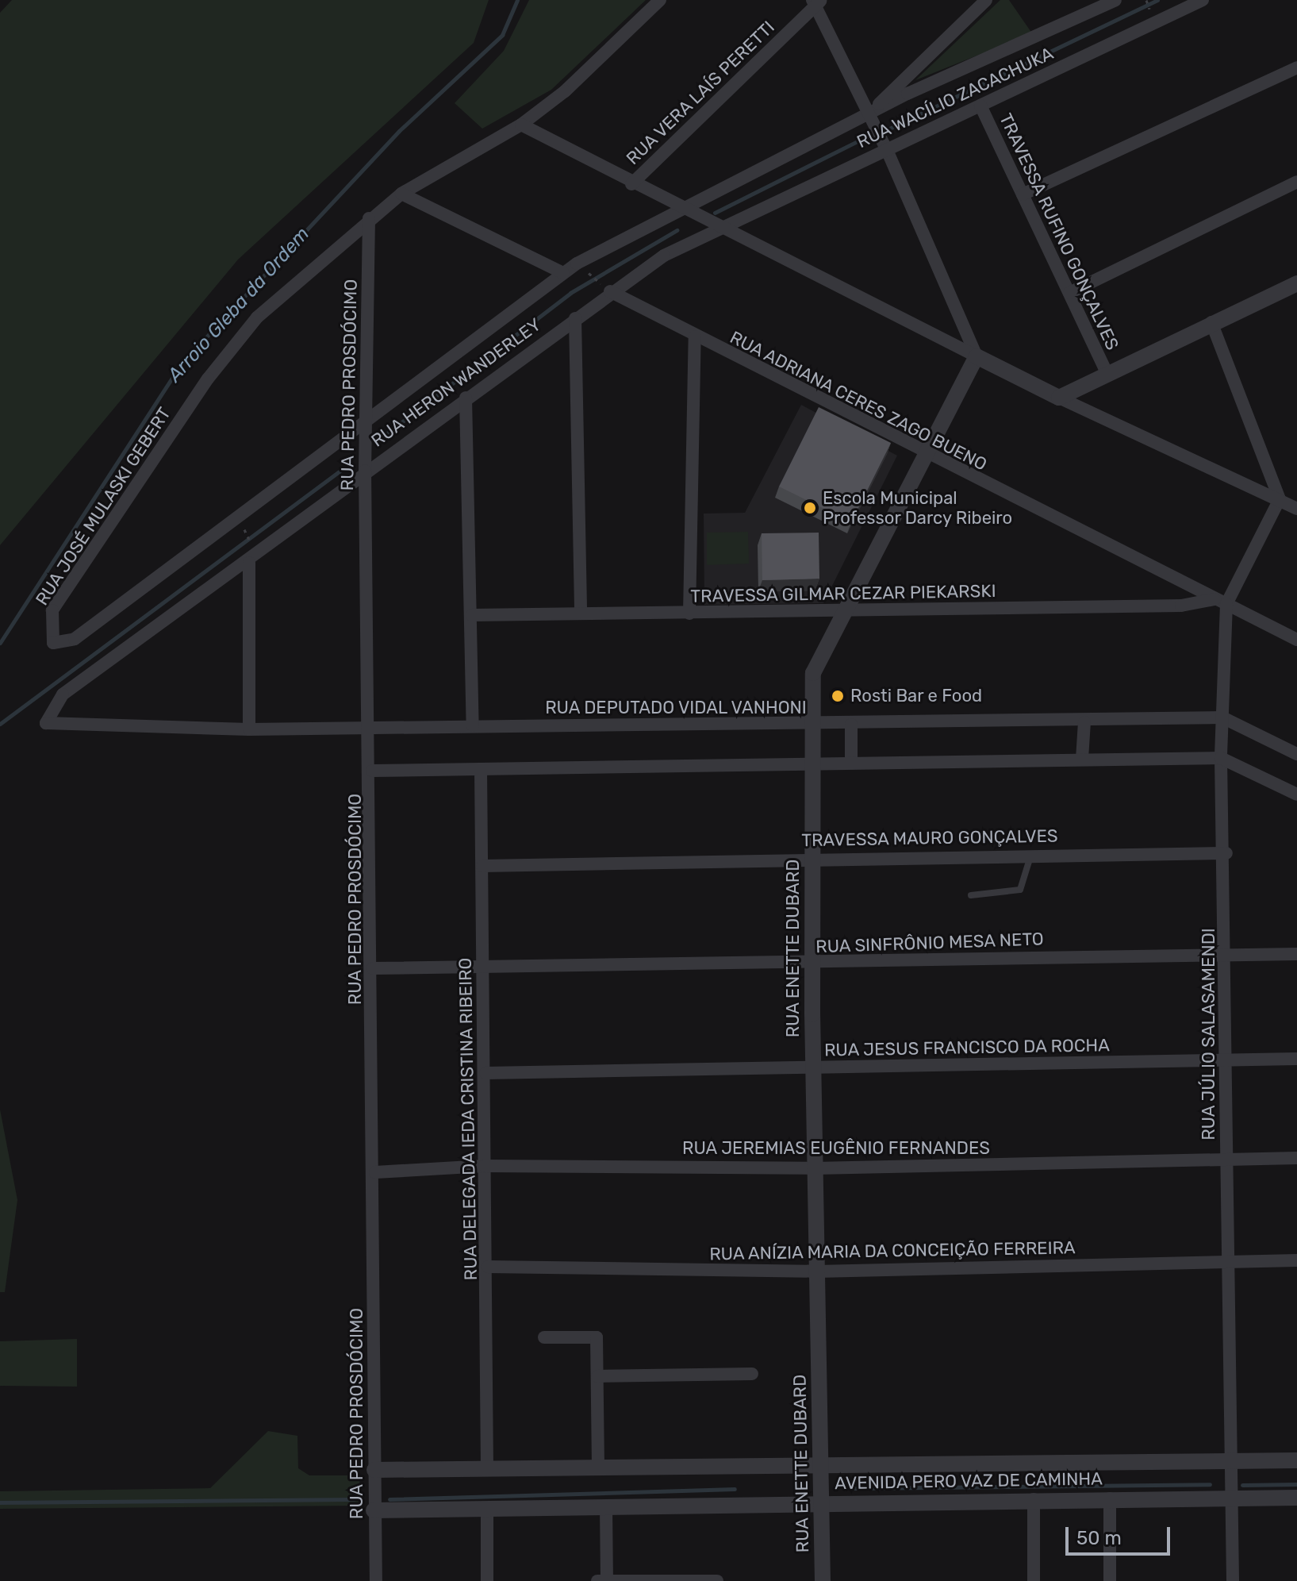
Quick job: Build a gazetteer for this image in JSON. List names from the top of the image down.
{
  "streets": {
    "street": [
      "RUA VERA LAÍS PERETTI",
      "RUA WACÍLIO ZACACHUKA",
      "TRAVESSA RUFINO GONÇALVES",
      "RUA HERON WANDERLEY",
      "RUA PEDRO PROSDÓCIMO",
      "RUA ADRIANA CERES ZAGO BUENO",
      "RUA JOSÉ MULASKI GEBERT",
      "TRAVESSA GILMAR CEZAR PIEKARSKI",
      "RUA DEPUTADO VIDAL VANHONI",
      "TRAVESSA MAURO GONÇALVES",
      "RUA SINFRÔNIO MESA NETO",
      "RUA ENETTE DUBARD",
      "RUA JÚLIO SALASAMENDI",
      "RUA JESUS FRANCISCO DA ROCHA",
      "RUA DELEGADA IEDA CRISTINA RIBEIRO",
      "RUA JEREMIAS EUGÊNIO FERNANDES",
      "RUA ANÍZIA MARIA DA CONCEIÇÃO FERREIRA",
      "AVENIDA PERO VAZ DE CAMINHA"
    ]
  },
  "crossings": [
    ["RUA WACÍLIO ZACACHUKA", "TRAVESSA RUFINO GONÇALVES"],
    ["RUA WACÍLIO ZACACHUKA", "RUA HERON WANDERLEY"],
    ["RUA HERON WANDERLEY", "RUA PEDRO PROSDÓCIMO"],
    ["RUA HERON WANDERLEY", "RUA ADRIANA CERES ZAGO BUENO"],
    ["RUA HERON WANDERLEY", "RUA JOSÉ MULASKI GEBERT"],
    ["RUA HERON WANDERLEY", "RUA DEPUTADO VIDAL VANHONI"],
    ["RUA PEDRO PROSDÓCIMO", "RUA JOSÉ MULASKI GEBERT"],
    ["RUA PEDRO PROSDÓCIMO", "RUA DEPUTADO VIDAL VANHONI"],
    ["RUA PEDRO PROSDÓCIMO", "RUA SINFRÔNIO MESA NETO"],
    ["RUA PEDRO PROSDÓCIMO", "RUA JEREMIAS EUGÊNIO FERNANDES"],
    ["RUA PEDRO PROSDÓCIMO", "AVENIDA PERO VAZ DE CAMINHA"],
    ["RUA ADRIANA CERES ZAGO BUENO", "TRAVESSA GILMAR CEZAR PIEKARSKI"],
    ["RUA ADRIANA CERES ZAGO BUENO", "RUA ENETTE DUBARD"],
    ["RUA ADRIANA CERES ZAGO BUENO", "RUA JÚLIO SALASAMENDI"],
    ["TRAVESSA GILMAR CEZAR PIEKARSKI", "RUA ENETTE DUBARD"],
    ["TRAVESSA GILMAR CEZAR PIEKARSKI", "RUA JÚLIO SALASAMENDI"],
    ["RUA DEPUTADO VIDAL VANHONI", "RUA ENETTE DUBARD"],
    ["RUA DEPUTADO VIDAL VANHONI", "RUA JÚLIO SALASAMENDI"],
    ["TRAVESSA MAURO GONÇALVES", "RUA ENETTE DUBARD"],
    ["TRAVESSA MAURO GONÇALVES", "RUA JÚLIO SALASAMENDI"],
    ["TRAVESSA MAURO GONÇALVES", "RUA DELEGADA IEDA CRISTINA RIBEIRO"],
    ["RUA SINFRÔNIO MESA NETO", "RUA ENETTE DUBARD"],
    ["RUA SINFRÔNIO MESA NETO", "RUA JÚLIO SALASAMENDI"],
    ["RUA SINFRÔNIO MESA NETO", "RUA DELEGADA IEDA CRISTINA RIBEIRO"],
    ["RUA ENETTE DUBARD", "RUA JESUS FRANCISCO DA ROCHA"],
    ["RUA ENETTE DUBARD", "RUA JEREMIAS EUGÊNIO FERNANDES"],
    ["RUA ENETTE DUBARD", "RUA ANÍZIA MARIA DA CONCEIÇÃO FERREIRA"],
    ["RUA ENETTE DUBARD", "AVENIDA PERO VAZ DE CAMINHA"],
    ["RUA JÚLIO SALASAMENDI", "RUA JESUS FRANCISCO DA ROCHA"],
    ["RUA JÚLIO SALASAMENDI", "RUA JEREMIAS EUGÊNIO FERNANDES"],
    ["RUA JÚLIO SALASAMENDI", "RUA ANÍZIA MARIA DA CONCEIÇÃO FERREIRA"],
    ["RUA JÚLIO SALASAMENDI", "AVENIDA PERO VAZ DE CAMINHA"],
    ["RUA JESUS FRANCISCO DA ROCHA", "RUA DELEGADA IEDA CRISTINA RIBEIRO"],
    ["RUA DELEGADA IEDA CRISTINA RIBEIRO", "RUA JEREMIAS EUGÊNIO FERNANDES"],
    ["RUA DELEGADA IEDA CRISTINA RIBEIRO", "RUA ANÍZIA MARIA DA CONCEIÇÃO FERREIRA"],
    ["RUA DELEGADA IEDA CRISTINA RIBEIRO", "AVENIDA PERO VAZ DE CAMINHA"]
  ],
  "water": ["Arroio Gleba da Ordem"],
  "places": ["Escola Municipal Professor Darcy Ribeiro", "Rosti Bar e Food"],
  "scale_bar": "50 m"
}
